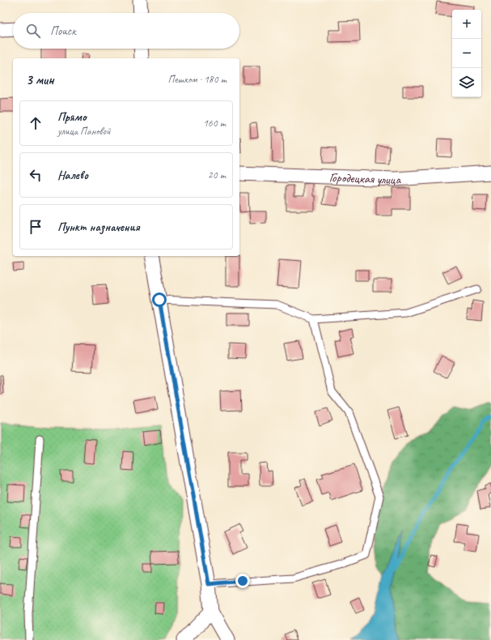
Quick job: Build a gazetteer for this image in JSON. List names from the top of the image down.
{
  "streets": {
    "street": ["Городецкая улица"]
  },
  "page": {
    "map_buttons": ["+", "−"],
    "search": "Поиск",
    "heading": ["3 мин", "Пешком · 180 m"],
    "list": [
      ["Прямо", "улица Пановой", "160 m"],
      ["Налево", "20 m"],
      "Пункт назначения"
    ]
  }
}
